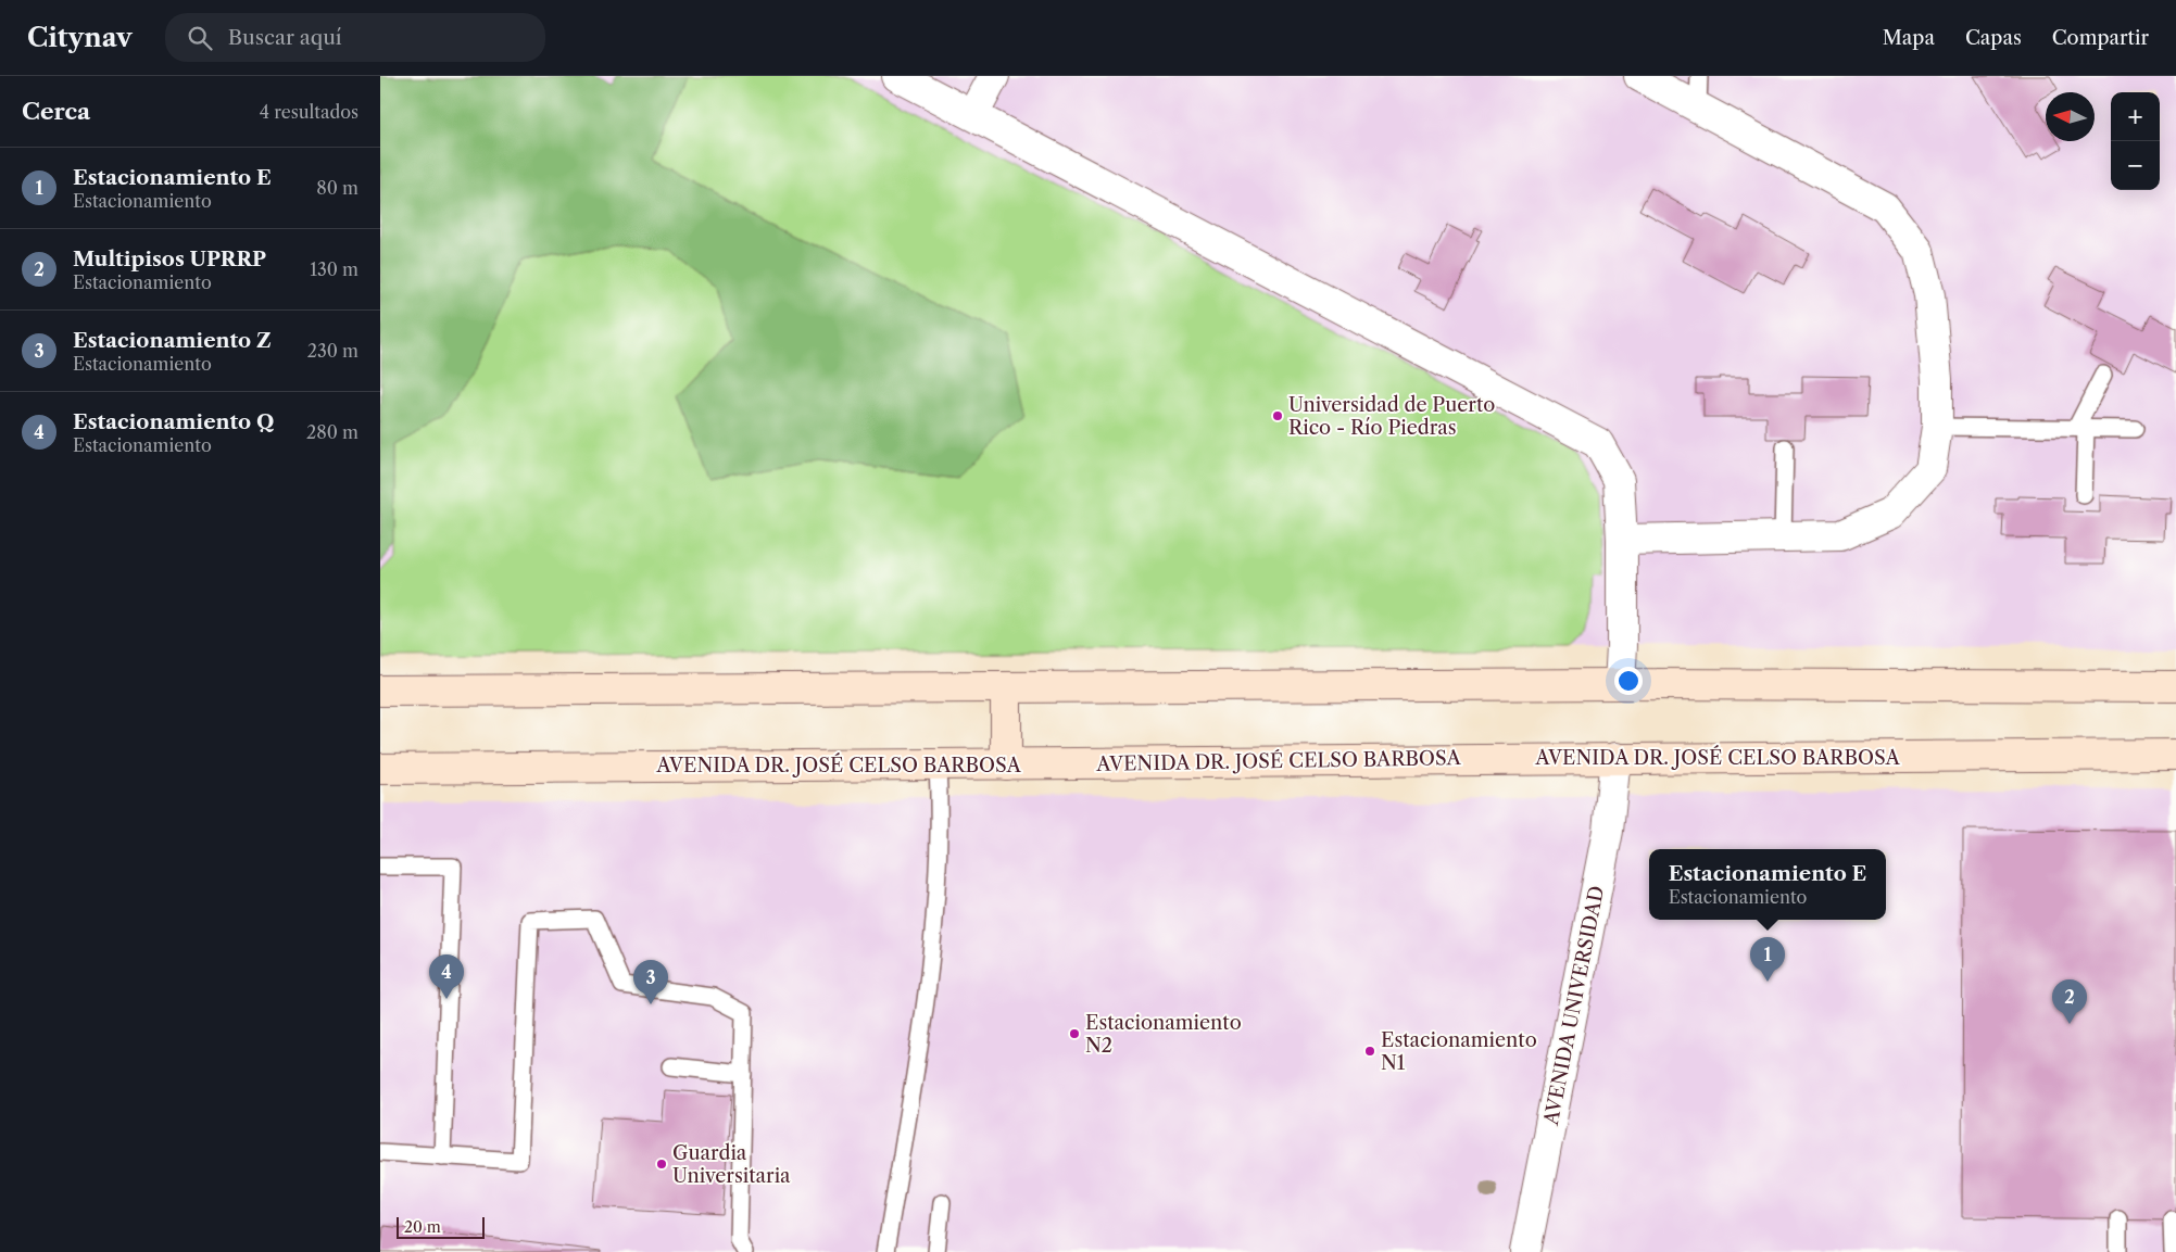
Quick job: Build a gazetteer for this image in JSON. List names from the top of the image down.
{
  "streets": {
    "main road": ["AVENIDA DR. JOSÉ CELSO BARBOSA"],
    "street": ["AVENIDA UNIVERSIDAD"]
  },
  "crossings": [
    ["AVENIDA DR. JOSÉ CELSO BARBOSA", "AVENIDA UNIVERSIDAD"]
  ],
  "places": [
    "Universidad de Puerto Rico - Río Piedras",
    "Estacionamiento N2",
    "Estacionamiento N1",
    "Guardia Universitaria"
  ],
  "scale_bar": "20 m",
  "north": "left",
  "page": {
    "header": "Citynav",
    "search": "Buscar aquí",
    "nav": ["Mapa", "Capas", "Compartir"],
    "heading": ["Cerca", "4 resultados"],
    "map_buttons": ["+", "−"],
    "list": [
      {
        "mark": "1",
        "name": "Estacionamiento E",
        "note": "Estacionamiento",
        "value": "80 m"
      },
      {
        "mark": "2",
        "name": "Multipisos UPRRP",
        "note": "Estacionamiento",
        "value": "130 m"
      },
      {
        "mark": "3",
        "name": "Estacionamiento Z",
        "note": "Estacionamiento",
        "value": "230 m"
      },
      {
        "mark": "4",
        "name": "Estacionamiento Q",
        "note": "Estacionamiento",
        "value": "280 m"
      }
    ],
    "popup": ["Estacionamiento E", "Estacionamiento"],
    "pins": [
      "1",
      "4",
      "3",
      "2"
    ],
    "scale": "20 m"
  }
}
